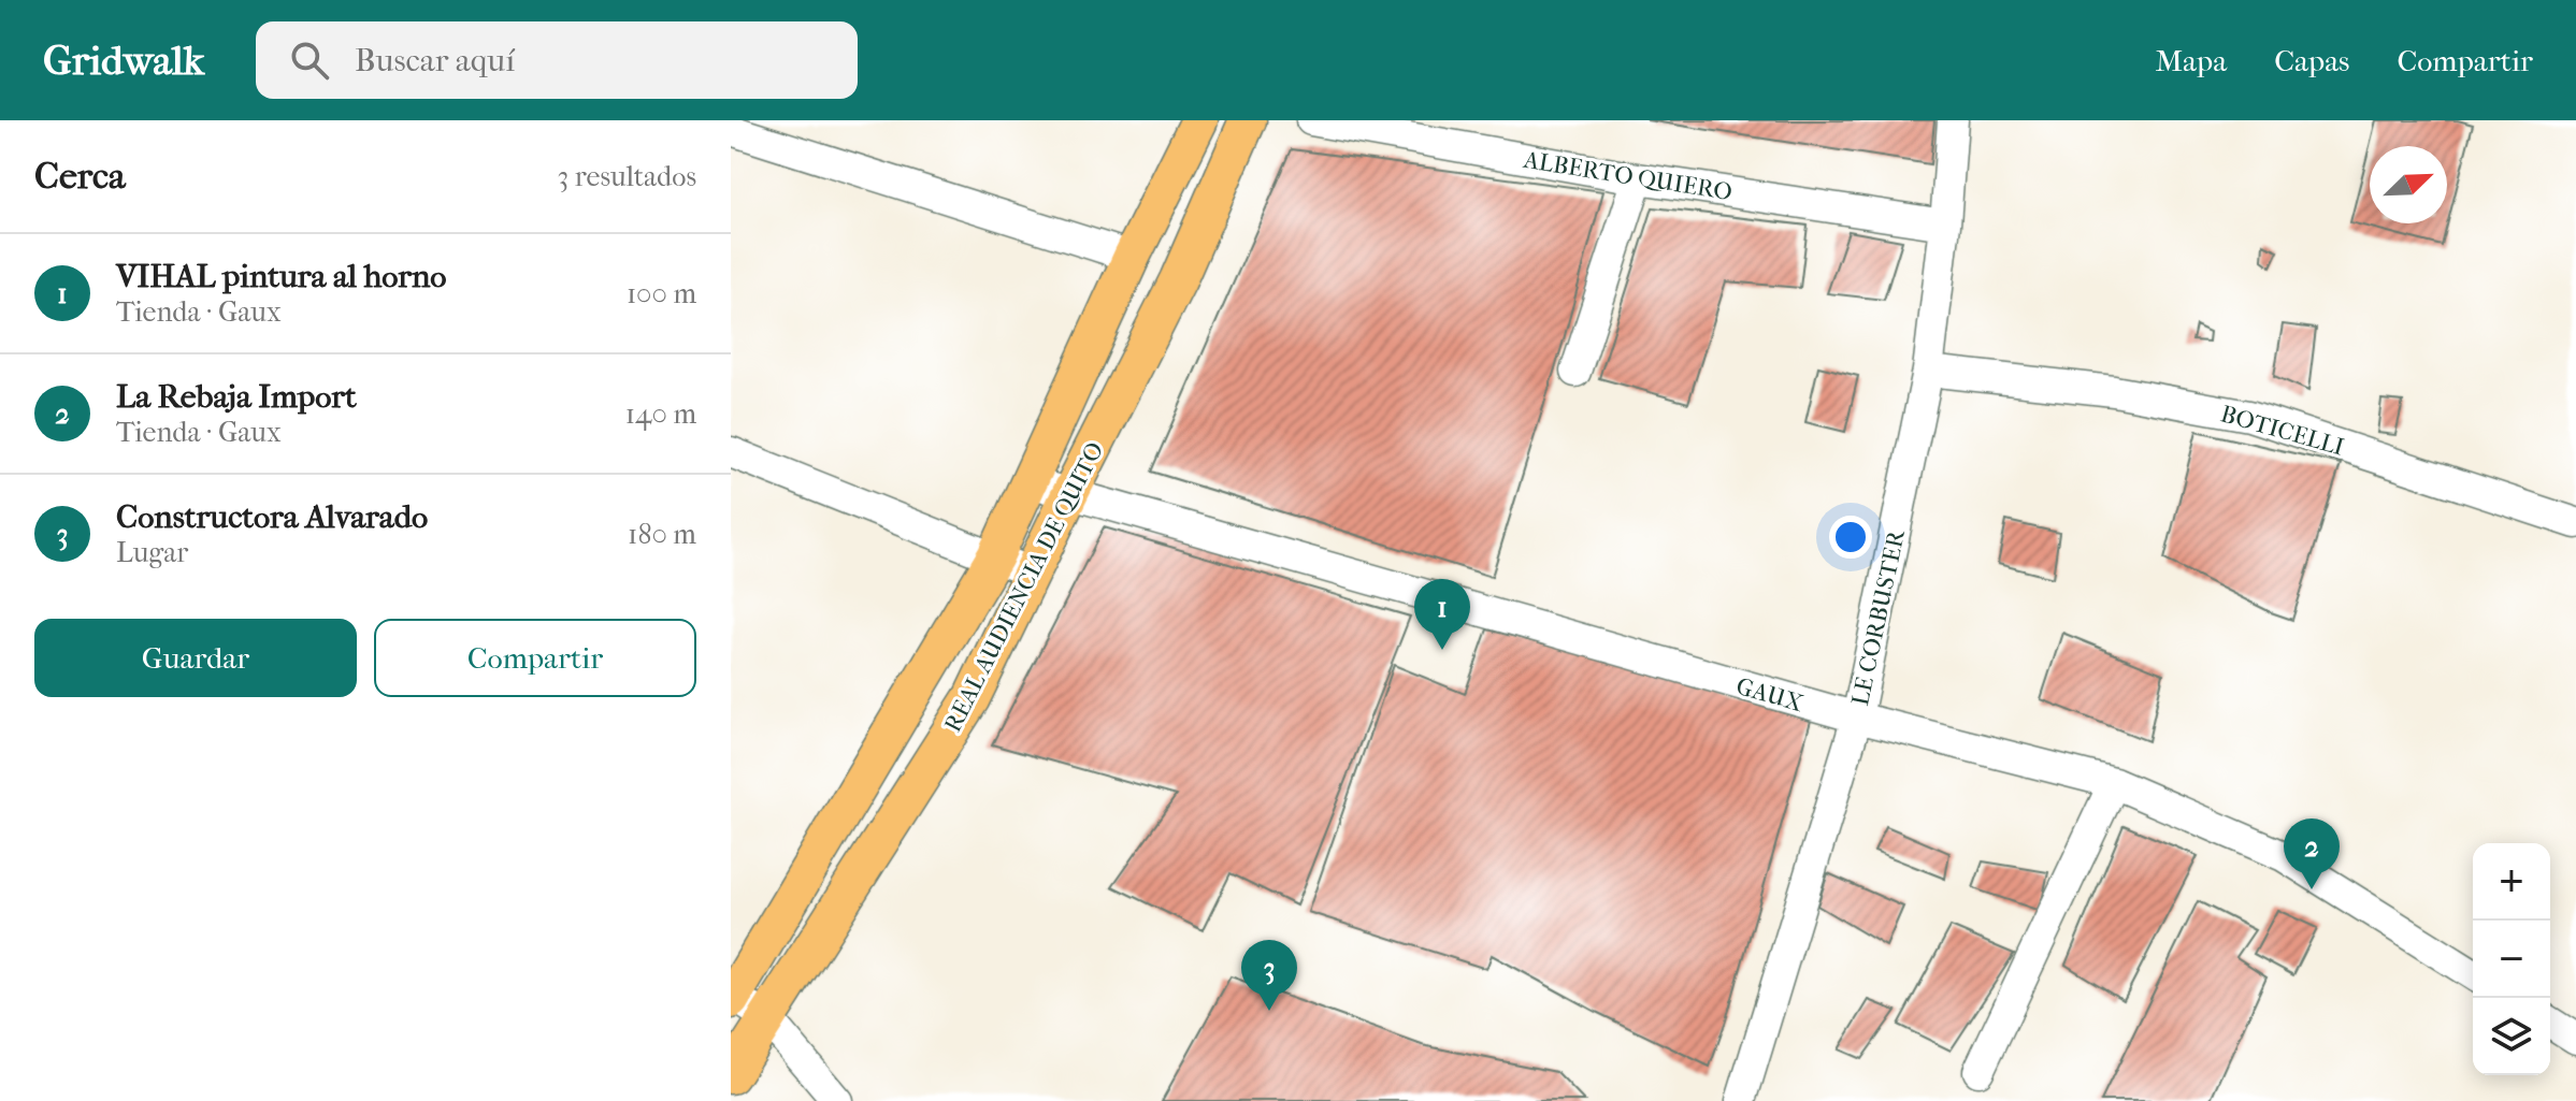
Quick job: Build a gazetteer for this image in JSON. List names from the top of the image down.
{
  "streets": {
    "main road": ["REAL AUDIENCIA DE QUITO"],
    "street": [
      "ALBERTO QUIERO",
      "BOTICELLI",
      "LE CORBUSTER",
      "GAUX"
    ]
  },
  "crossings": [
    ["ALBERTO QUIERO", "LE CORBUSTER"],
    ["BOTICELLI", "LE CORBUSTER"],
    ["REAL AUDIENCIA DE QUITO", "GAUX"],
    ["LE CORBUSTER", "GAUX"]
  ],
  "north": "top right",
  "page": {
    "header": "Gridwalk",
    "search": "Buscar aquí",
    "nav": ["Mapa", "Capas", "Compartir"],
    "heading": ["Cerca", "3 resultados"],
    "list": [
      {
        "mark": "1",
        "name": "VIHAL pintura al horno",
        "note": "Tienda · Gaux",
        "value": "100 m"
      },
      {
        "mark": "2",
        "name": "La Rebaja Import",
        "note": "Tienda · Gaux",
        "value": "140 m"
      },
      {
        "mark": "3",
        "name": "Constructora Alvarado",
        "note": "Lugar",
        "value": "180 m"
      }
    ],
    "pins": ["1", "2", "3"],
    "buttons": ["Guardar", "Compartir"],
    "map_buttons": ["+", "−"]
  }
}
